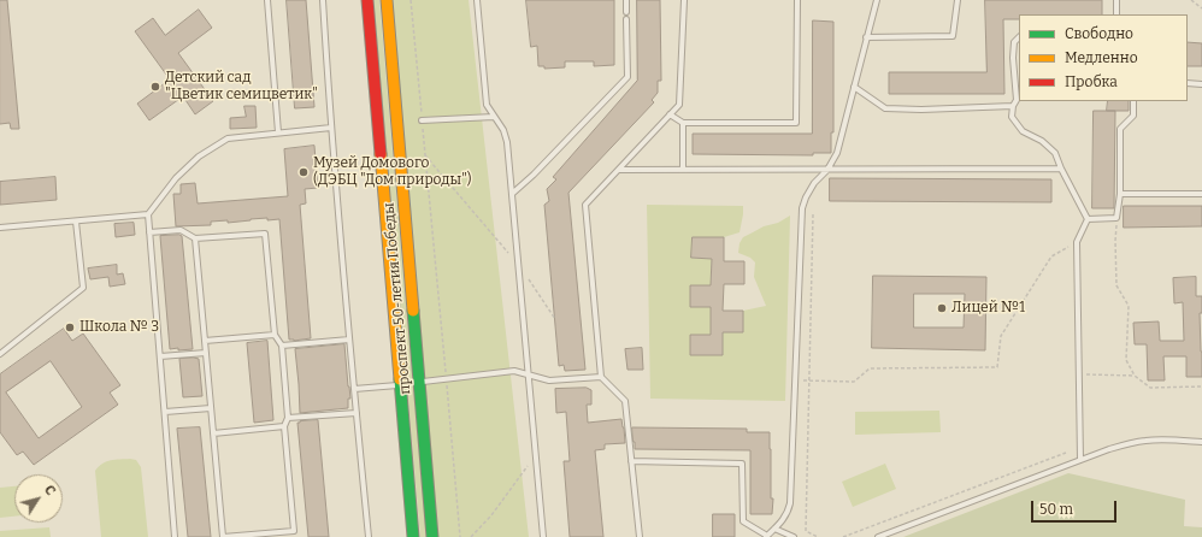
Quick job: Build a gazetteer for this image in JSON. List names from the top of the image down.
{
  "streets": {
    "main road": ["проспект 50-летия Победы"]
  },
  "places": [
    "Детский сад \"Цветик семицветик\"",
    "Музей Домового (ДЭБЦ \"Дом природы\")",
    "Лицей №1",
    "Школа № 3"
  ],
  "legend": ["Свободно", "Медленно", "Пробка"],
  "scale_bar": "50 m",
  "north": "top right"
}
